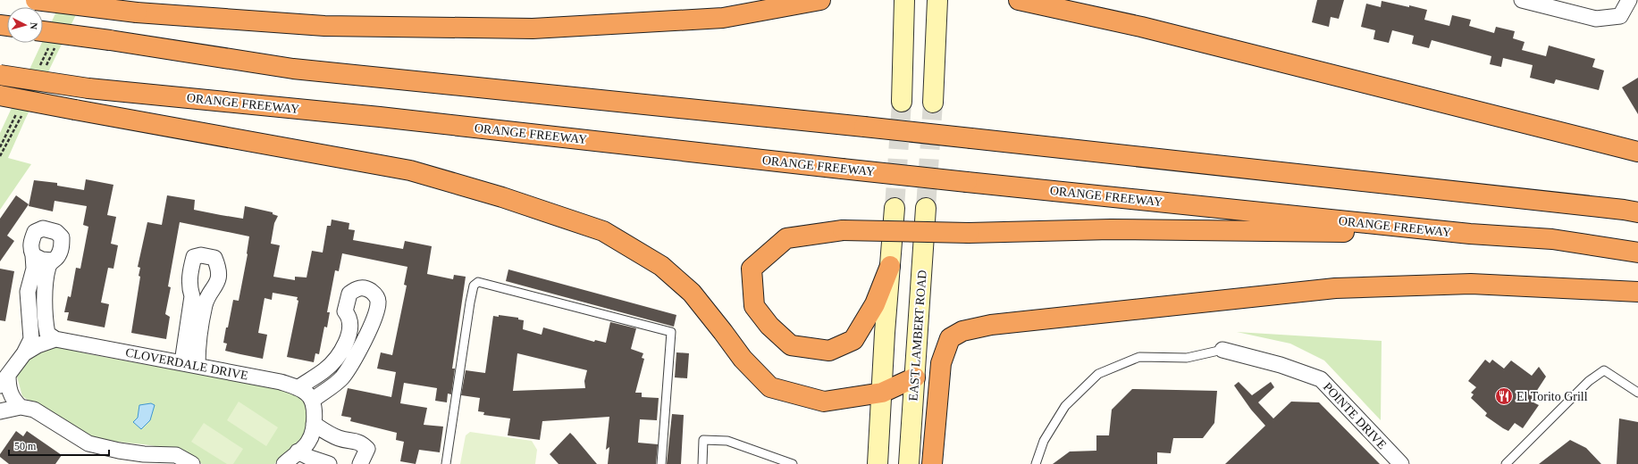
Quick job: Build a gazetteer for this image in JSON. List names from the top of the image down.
{
  "streets": {
    "highway": ["ORANGE FREEWAY"],
    "main road": ["EAST LAMBERT ROAD"],
    "street": ["CLOVERDALE DRIVE", "POINTE DRIVE"]
  },
  "places": {
    "restaurant": ["El Torito Grill"]
  },
  "scale_bar": "50 m",
  "north": "right"
}
